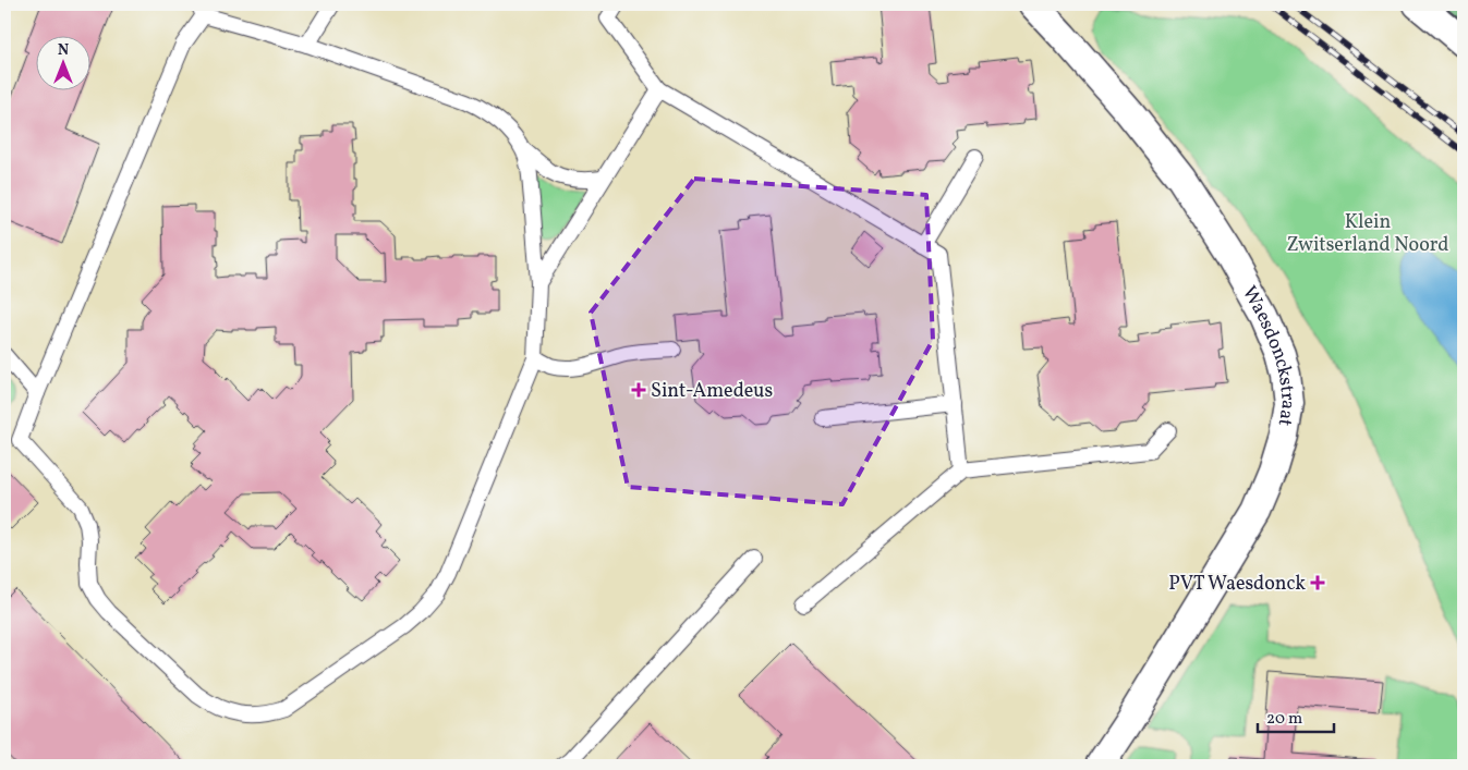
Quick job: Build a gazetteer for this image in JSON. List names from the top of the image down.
{
  "streets": {
    "street": ["Waesdonckstraat"]
  },
  "parks": ["Klein Zwitserland Noord"],
  "places": {
    "health": ["Sint-Amedeus", "PVT Waesdonck"]
  },
  "scale_bar": "20 m",
  "north": "top"
}
